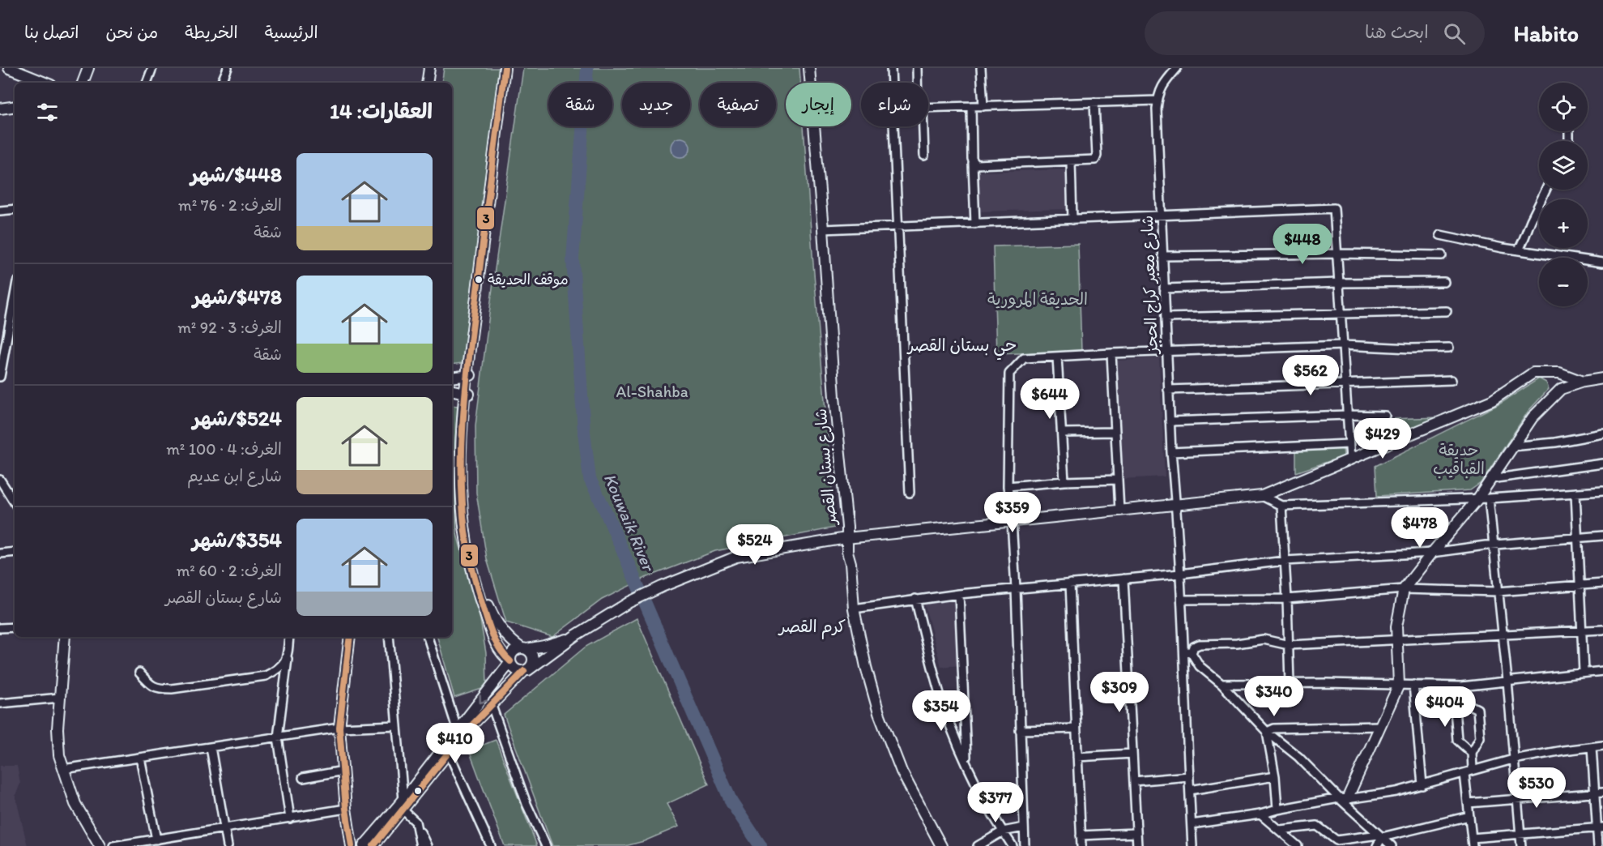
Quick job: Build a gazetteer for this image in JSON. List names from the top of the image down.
{
  "streets": {
    "main road": ["شارع بستان القصر"],
    "street": ["شارع معبر كراج الحجز"]
  },
  "districts": ["حي بستان القصر", "كرم القصر"],
  "water": ["Kouwaik River"],
  "parks": ["الحديقة المرورية", "Al-Shahba", "حديقة القباقيب"],
  "places": ["موقف الحديقة"],
  "lines": ["transit line 3"],
  "page": {
    "header": "Habito",
    "search": "ابحث هنا",
    "nav": [
      "الرئيسية",
      "الخريطة",
      "من نحن",
      "اتصل بنا"
    ],
    "map_buttons": ["+", "−"],
    "chip": [
      "شراء",
      "إيجار",
      "تصفية",
      "جديد",
      "شقة"
    ],
    "heading": "العقارات: 14",
    "list": [
      {
        "name": "$448/شهر",
        "note": "الغرف: 2 · 76 m² · شقة"
      },
      {
        "name": "$478/شهر",
        "note": "الغرف: 3 · 92 m² · شقة"
      },
      {
        "name": "$524/شهر",
        "note": "الغرف: 4 · 100 m² · شارع ابن عديم"
      },
      {
        "name": "$354/شهر",
        "note": "الغرف: 2 · 60 m² · شارع بستان القصر"
      }
    ],
    "price": [
      "$448",
      "$562",
      "$644",
      "$429",
      "$359",
      "$478",
      "$524",
      "$309",
      "$340",
      "$404",
      "$354",
      "$410",
      "$530",
      "$377"
    ]
  }
}
